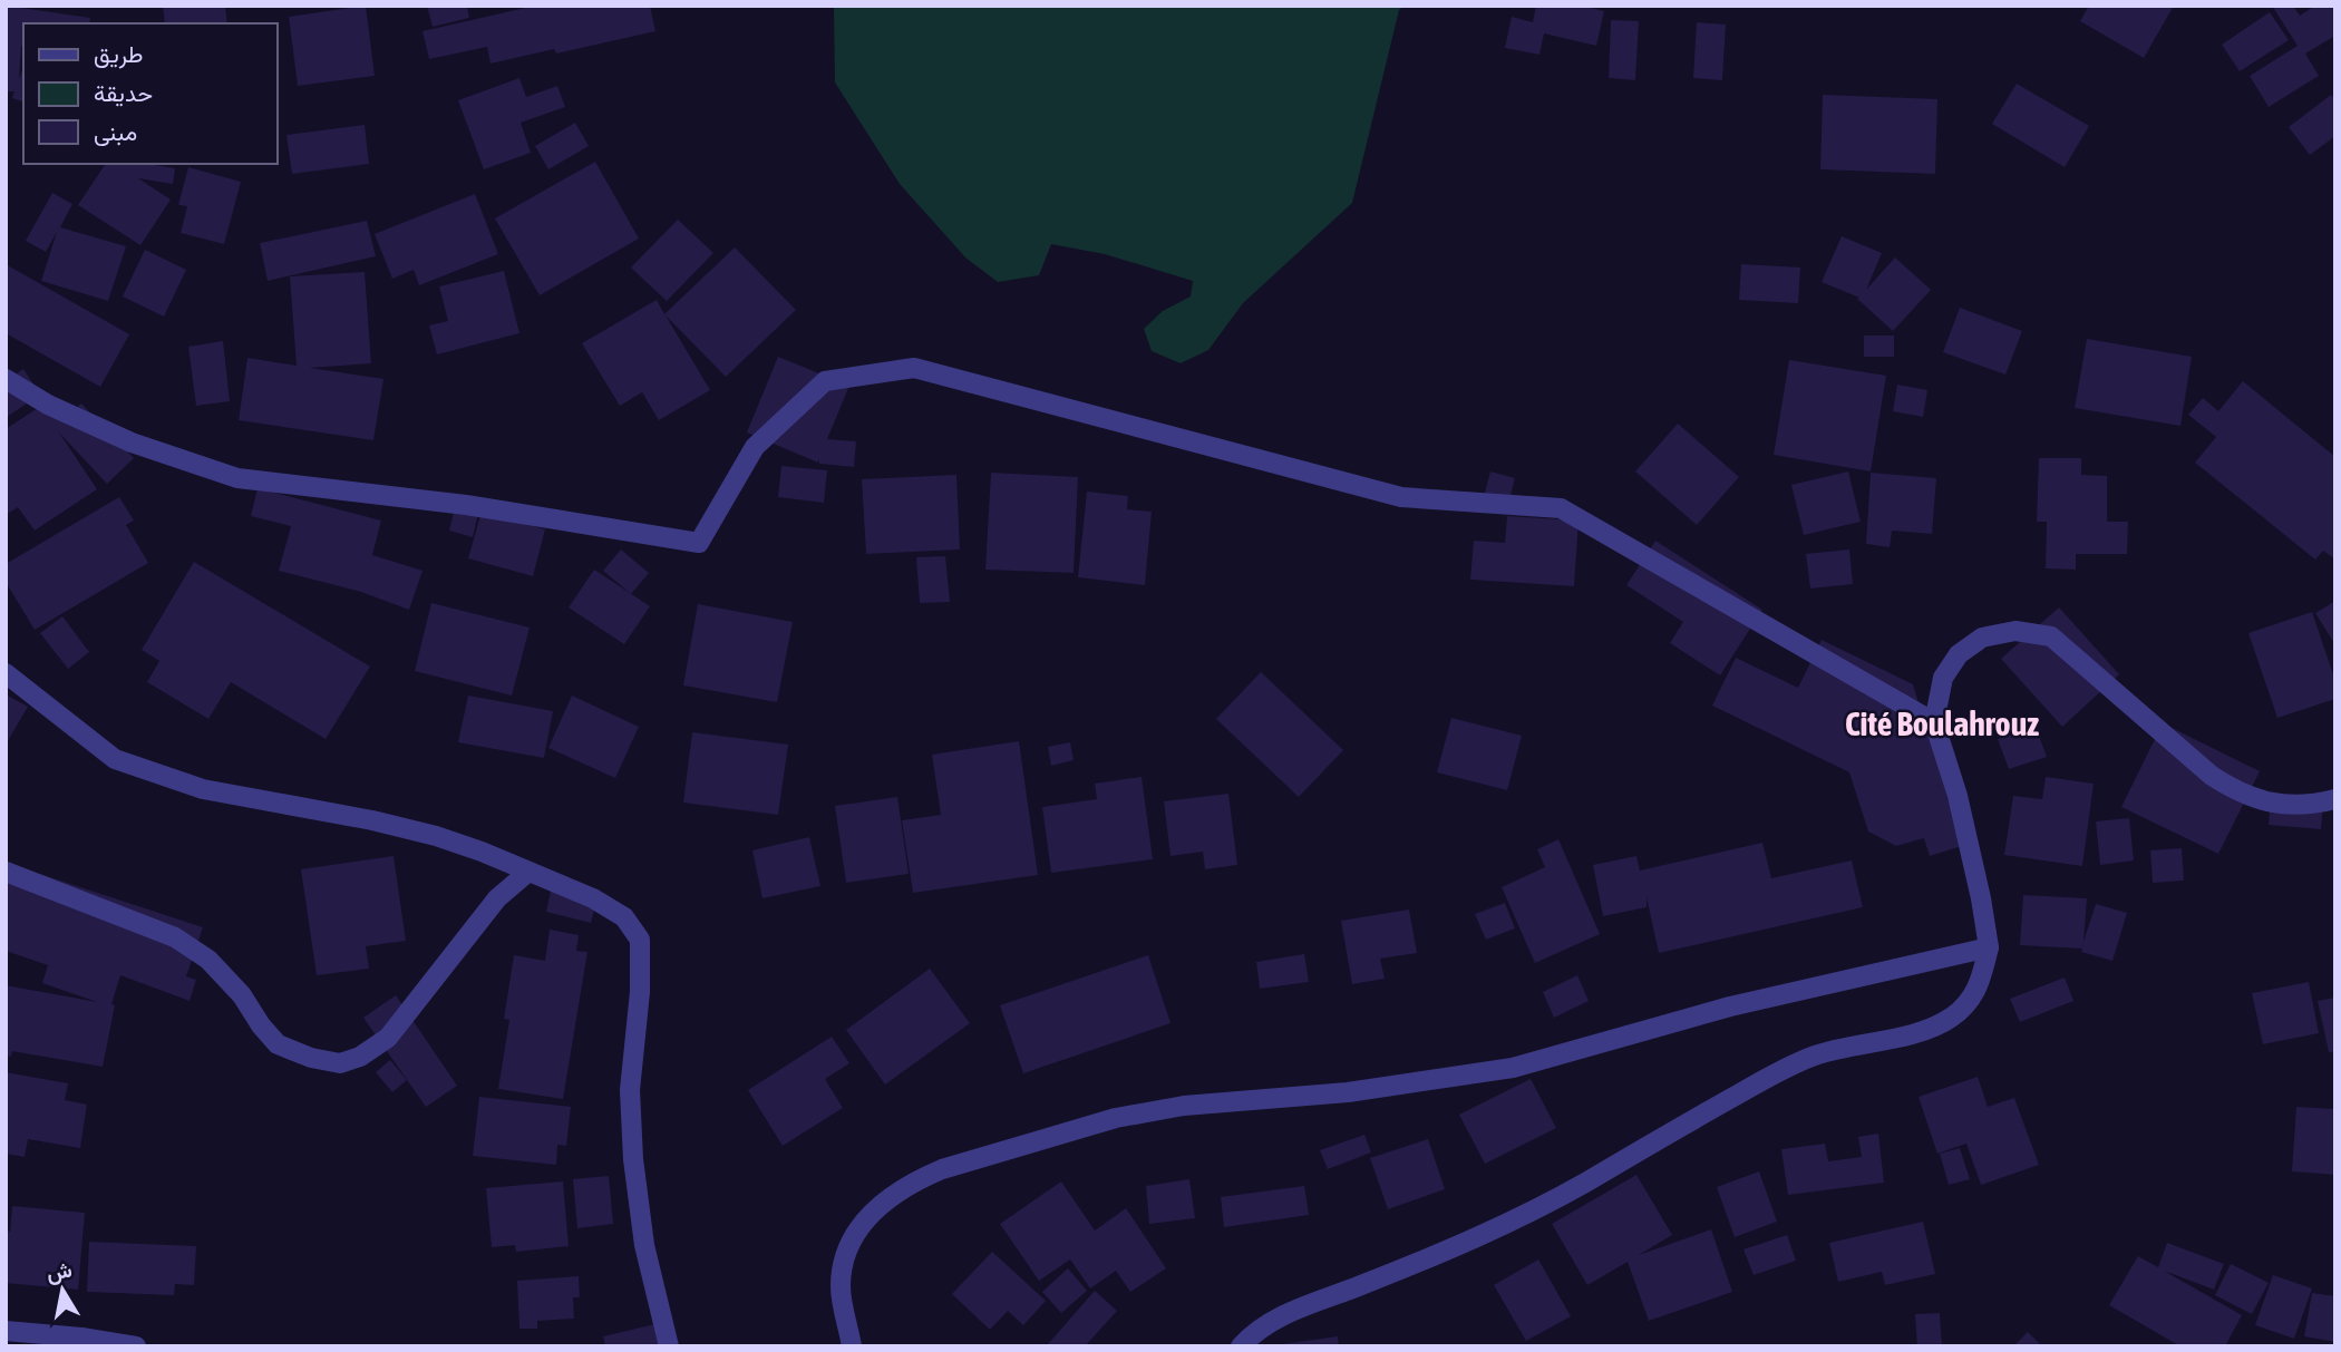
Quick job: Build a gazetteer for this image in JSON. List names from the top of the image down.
{
  "districts": ["Cité Boulahrouz"],
  "legend": ["طريق", "حديقة", "مبنى"],
  "north": "top"
}
